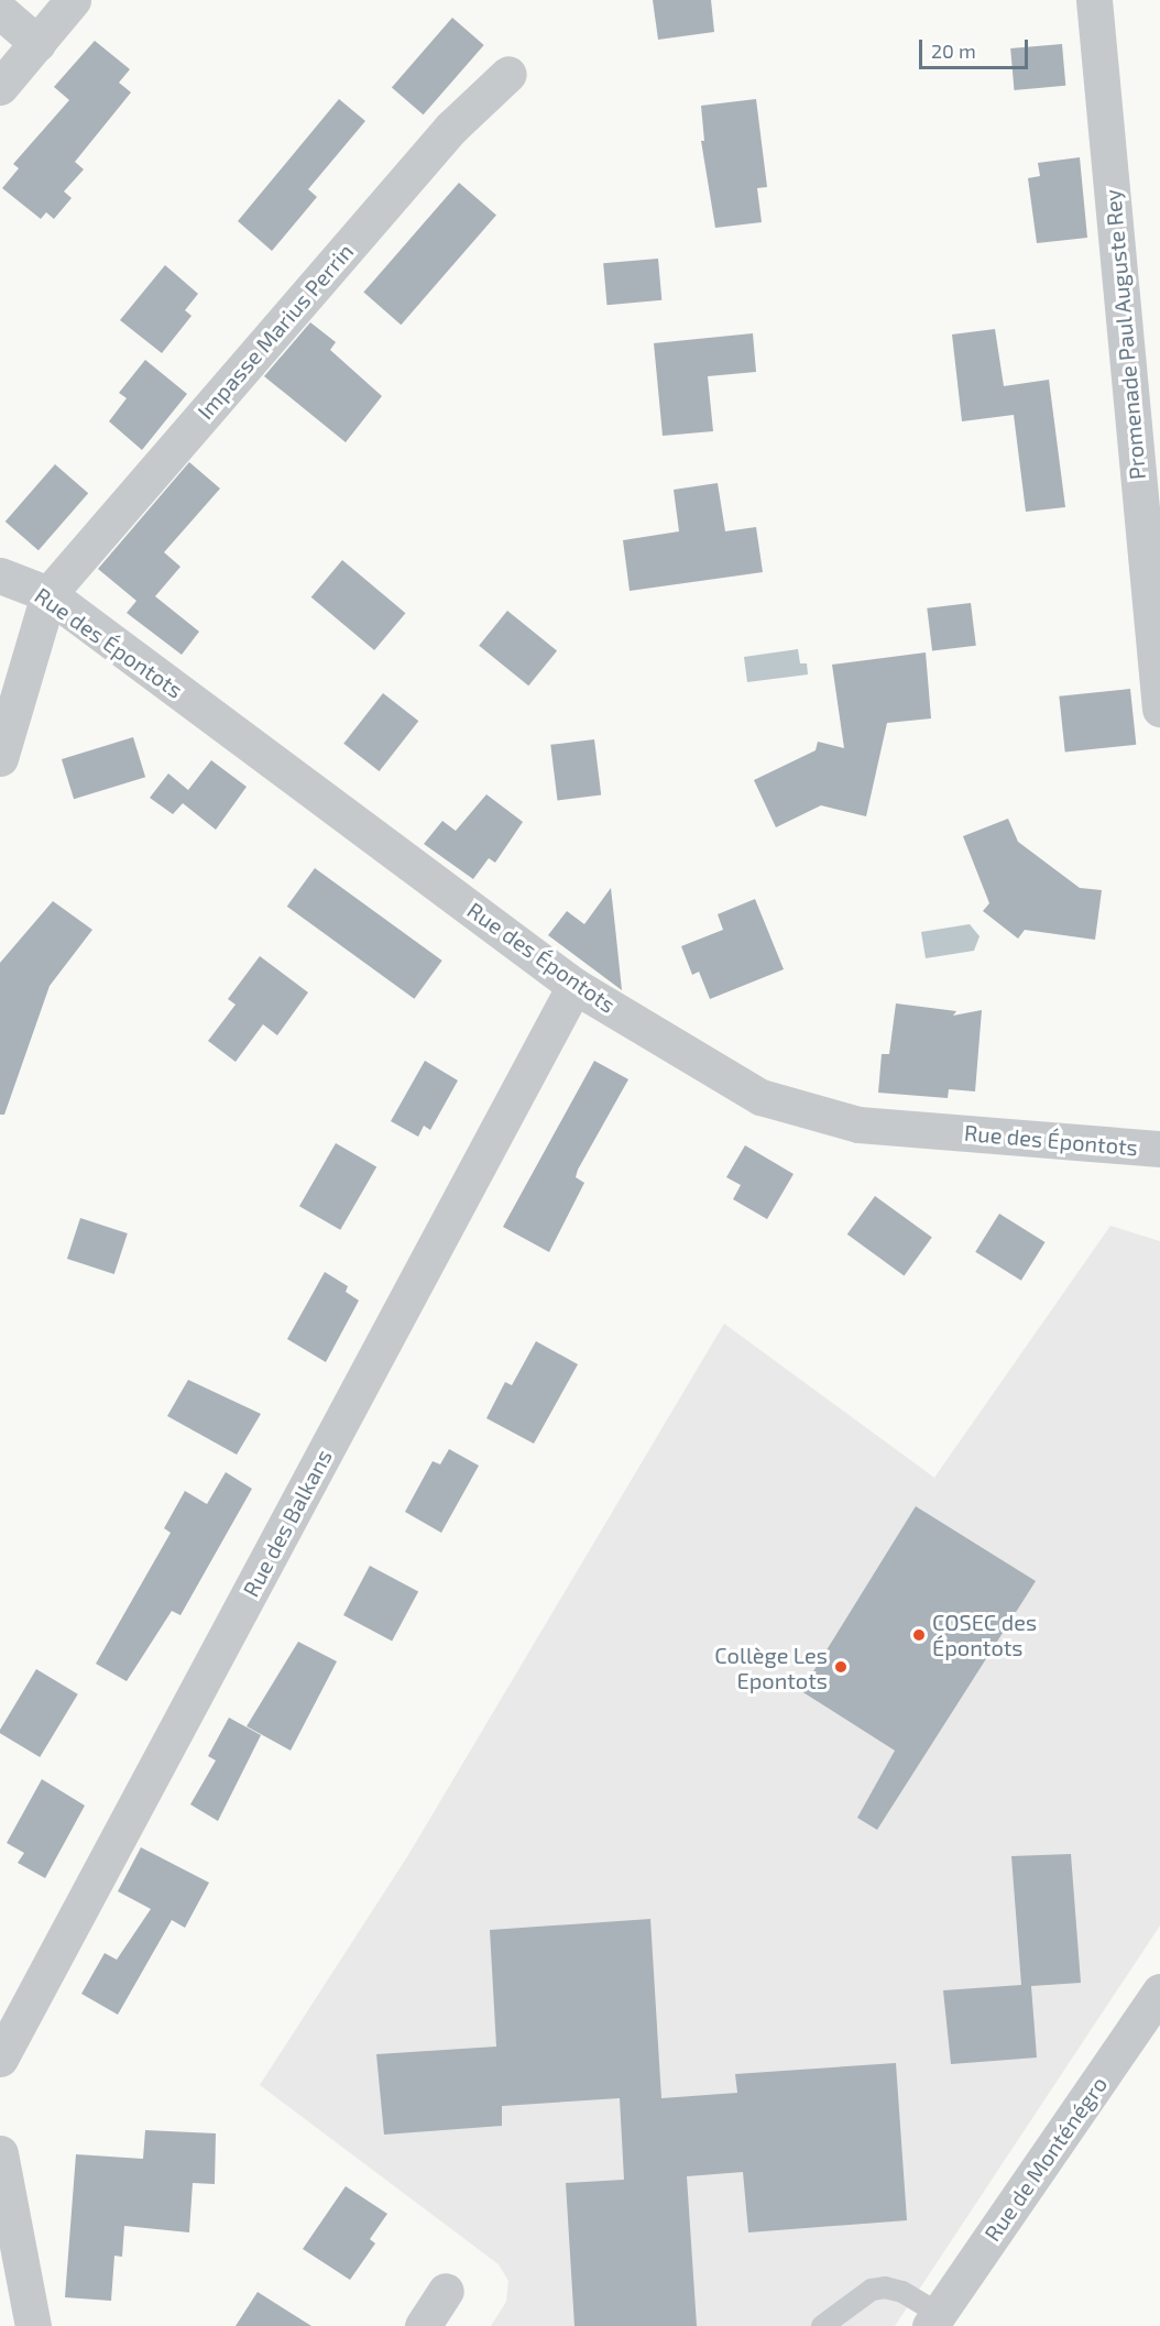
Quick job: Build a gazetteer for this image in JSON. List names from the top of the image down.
{
  "streets": {
    "street": [
      "Impasse Marius Perrin",
      "Promenade Paul Auguste Rey",
      "Rue des Épontots",
      "Rue des Balkans",
      "Rue de Monténégro"
    ]
  },
  "crossings": [
    ["Impasse Marius Perrin", "Rue des Épontots"],
    ["Rue des Épontots", "Rue des Balkans"]
  ],
  "places": ["COSEC des Épontots", "Collège Les Epontots"],
  "scale_bar": "20 m"
}
